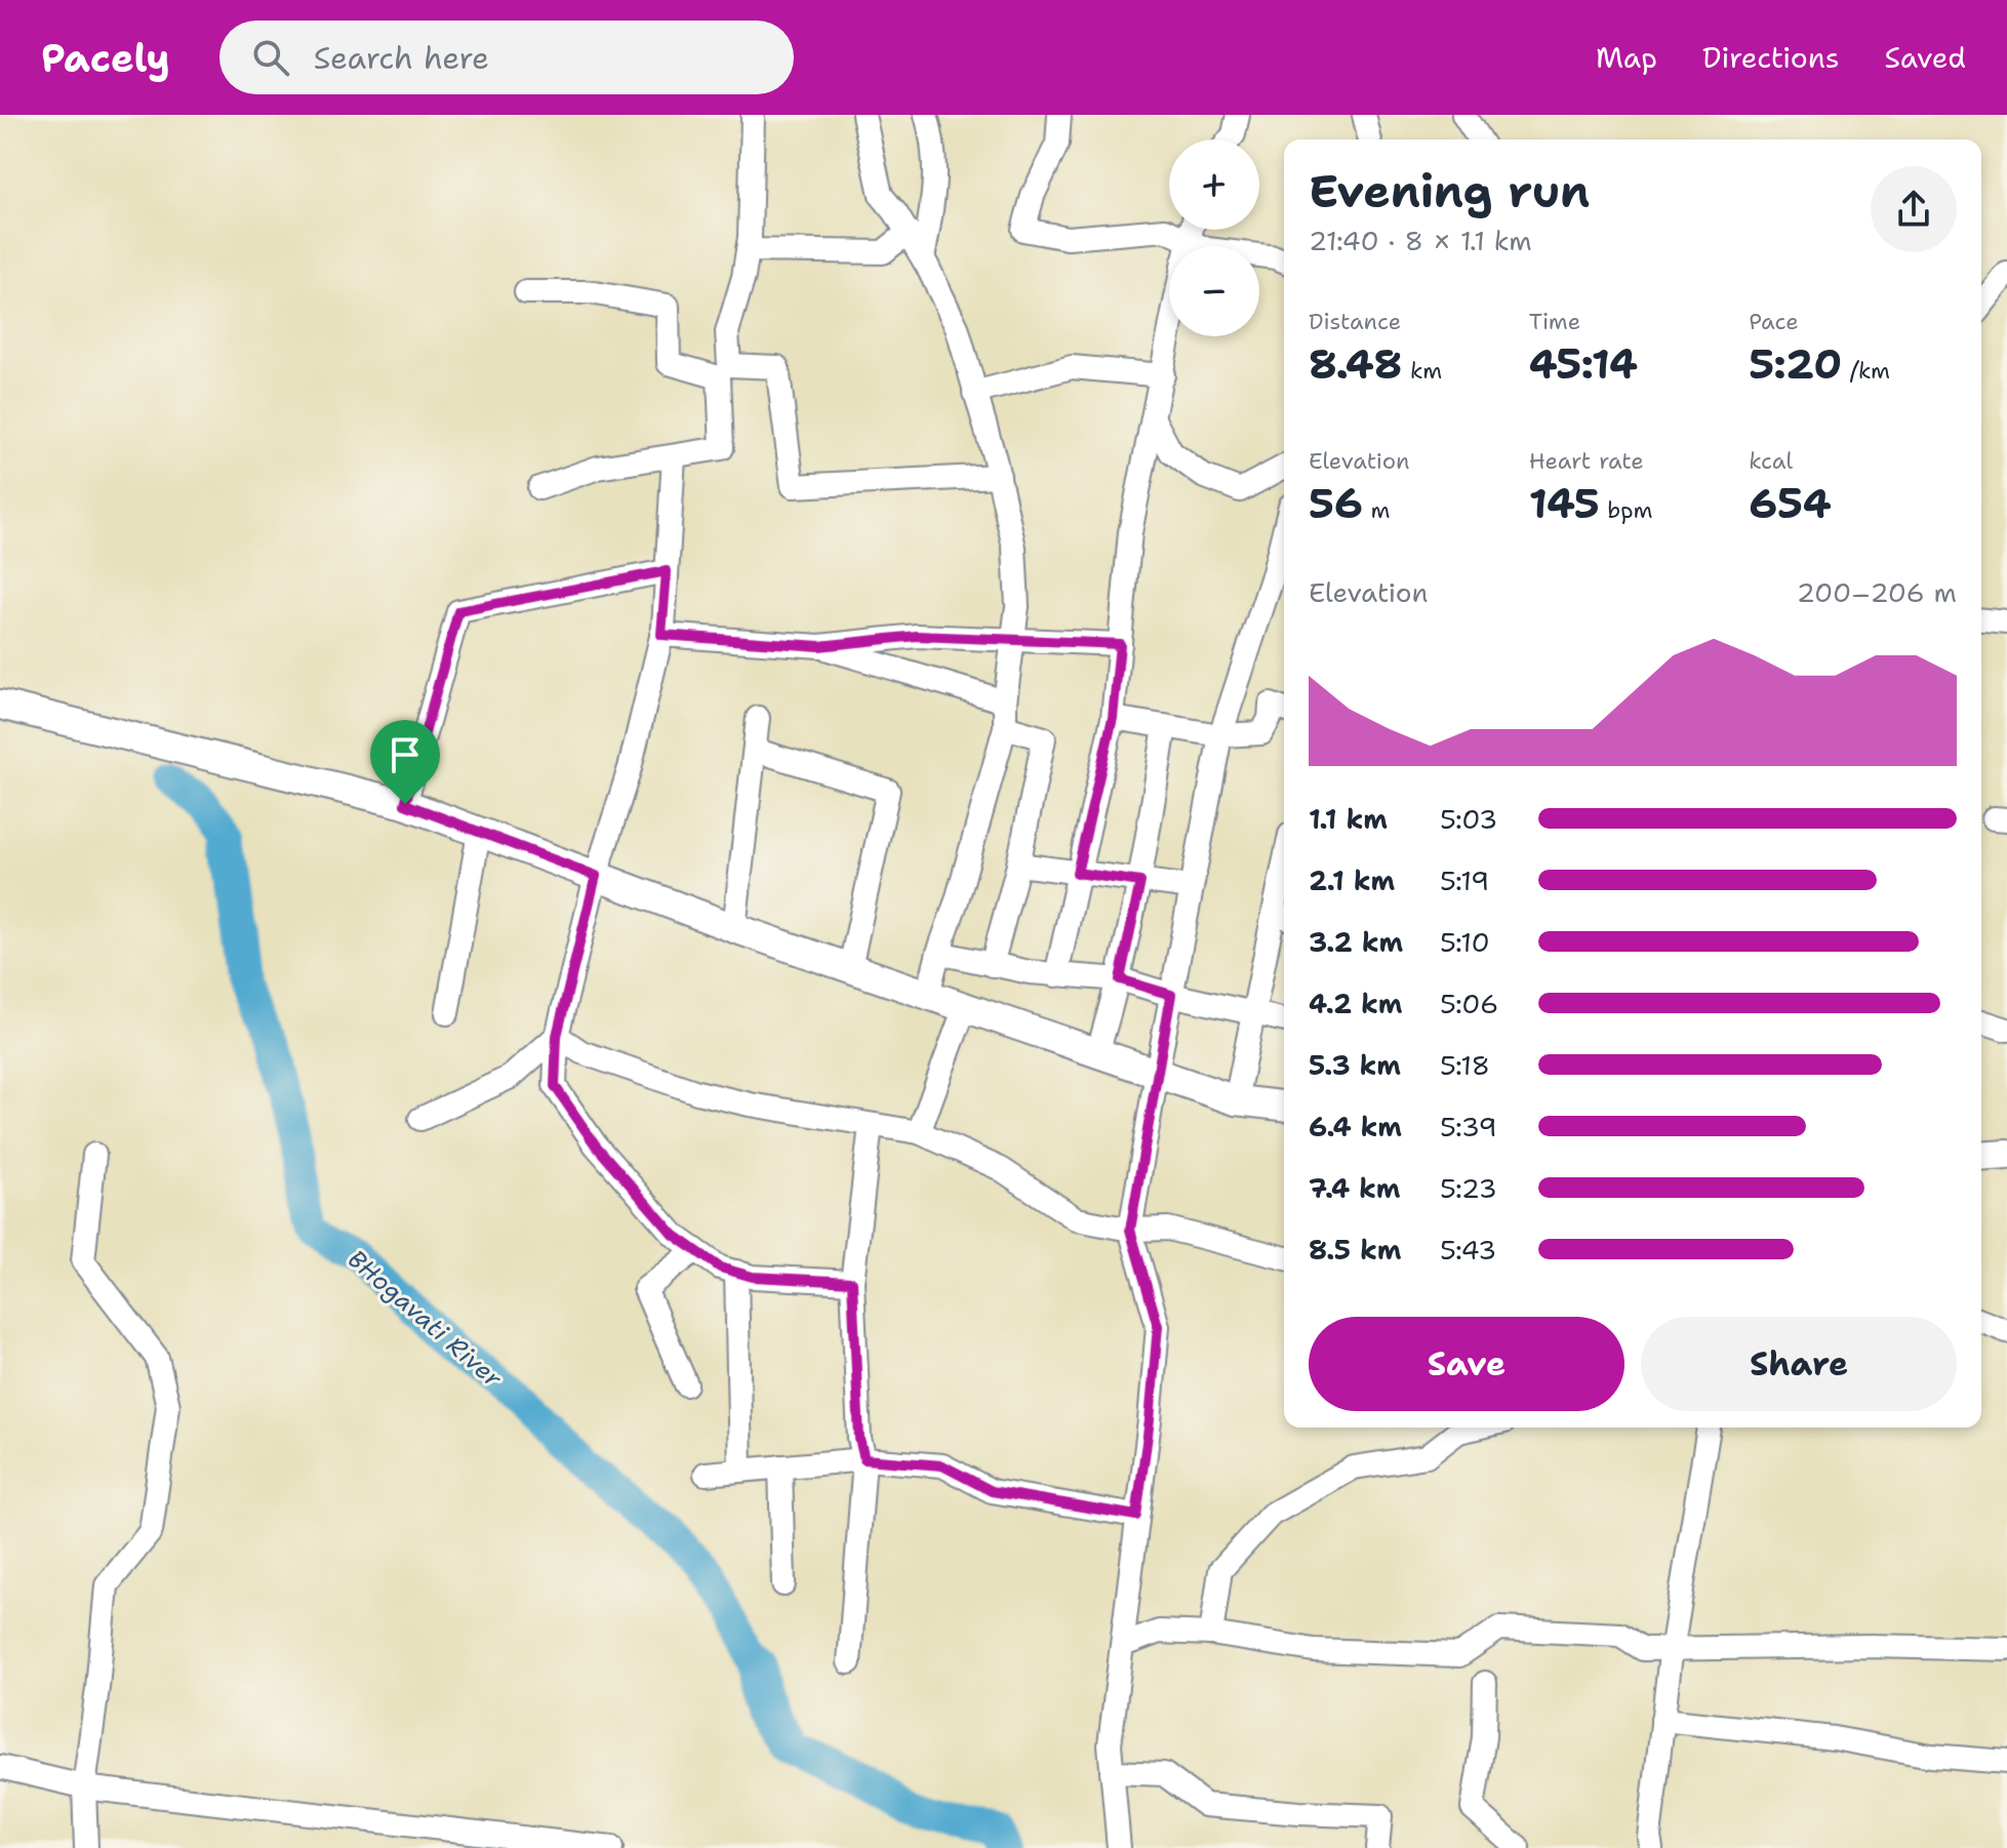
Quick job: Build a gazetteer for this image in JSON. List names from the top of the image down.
{
  "water": ["BHogavati River"],
  "page": {
    "header": "Pacely",
    "search": "Search here",
    "nav": ["Map", "Directions", "Saved"],
    "map_buttons": ["+", "−"],
    "heading": ["Evening run", "21:40 · 8 × 1.1 km"],
    "stats": [
      ["Distance", "8.48 km"],
      ["Time", "45:14"],
      ["Pace", "5:20 /km"],
      ["Elevation", "56 m"],
      ["Heart rate", "145 bpm"],
      ["kcal", "654"]
    ],
    "chart": ["Elevation", "200–206 m"],
    "list": [
      {
        "name": "1.1 km",
        "note": "5:03"
      },
      {
        "name": "2.1 km",
        "note": "5:19"
      },
      {
        "name": "3.2 km",
        "note": "5:10"
      },
      {
        "name": "4.2 km",
        "note": "5:06"
      },
      {
        "name": "5.3 km",
        "note": "5:18"
      },
      {
        "name": "6.4 km",
        "note": "5:39"
      },
      {
        "name": "7.4 km",
        "note": "5:23"
      },
      {
        "name": "8.5 km",
        "note": "5:43"
      }
    ],
    "buttons": ["Save", "Share"]
  }
}
